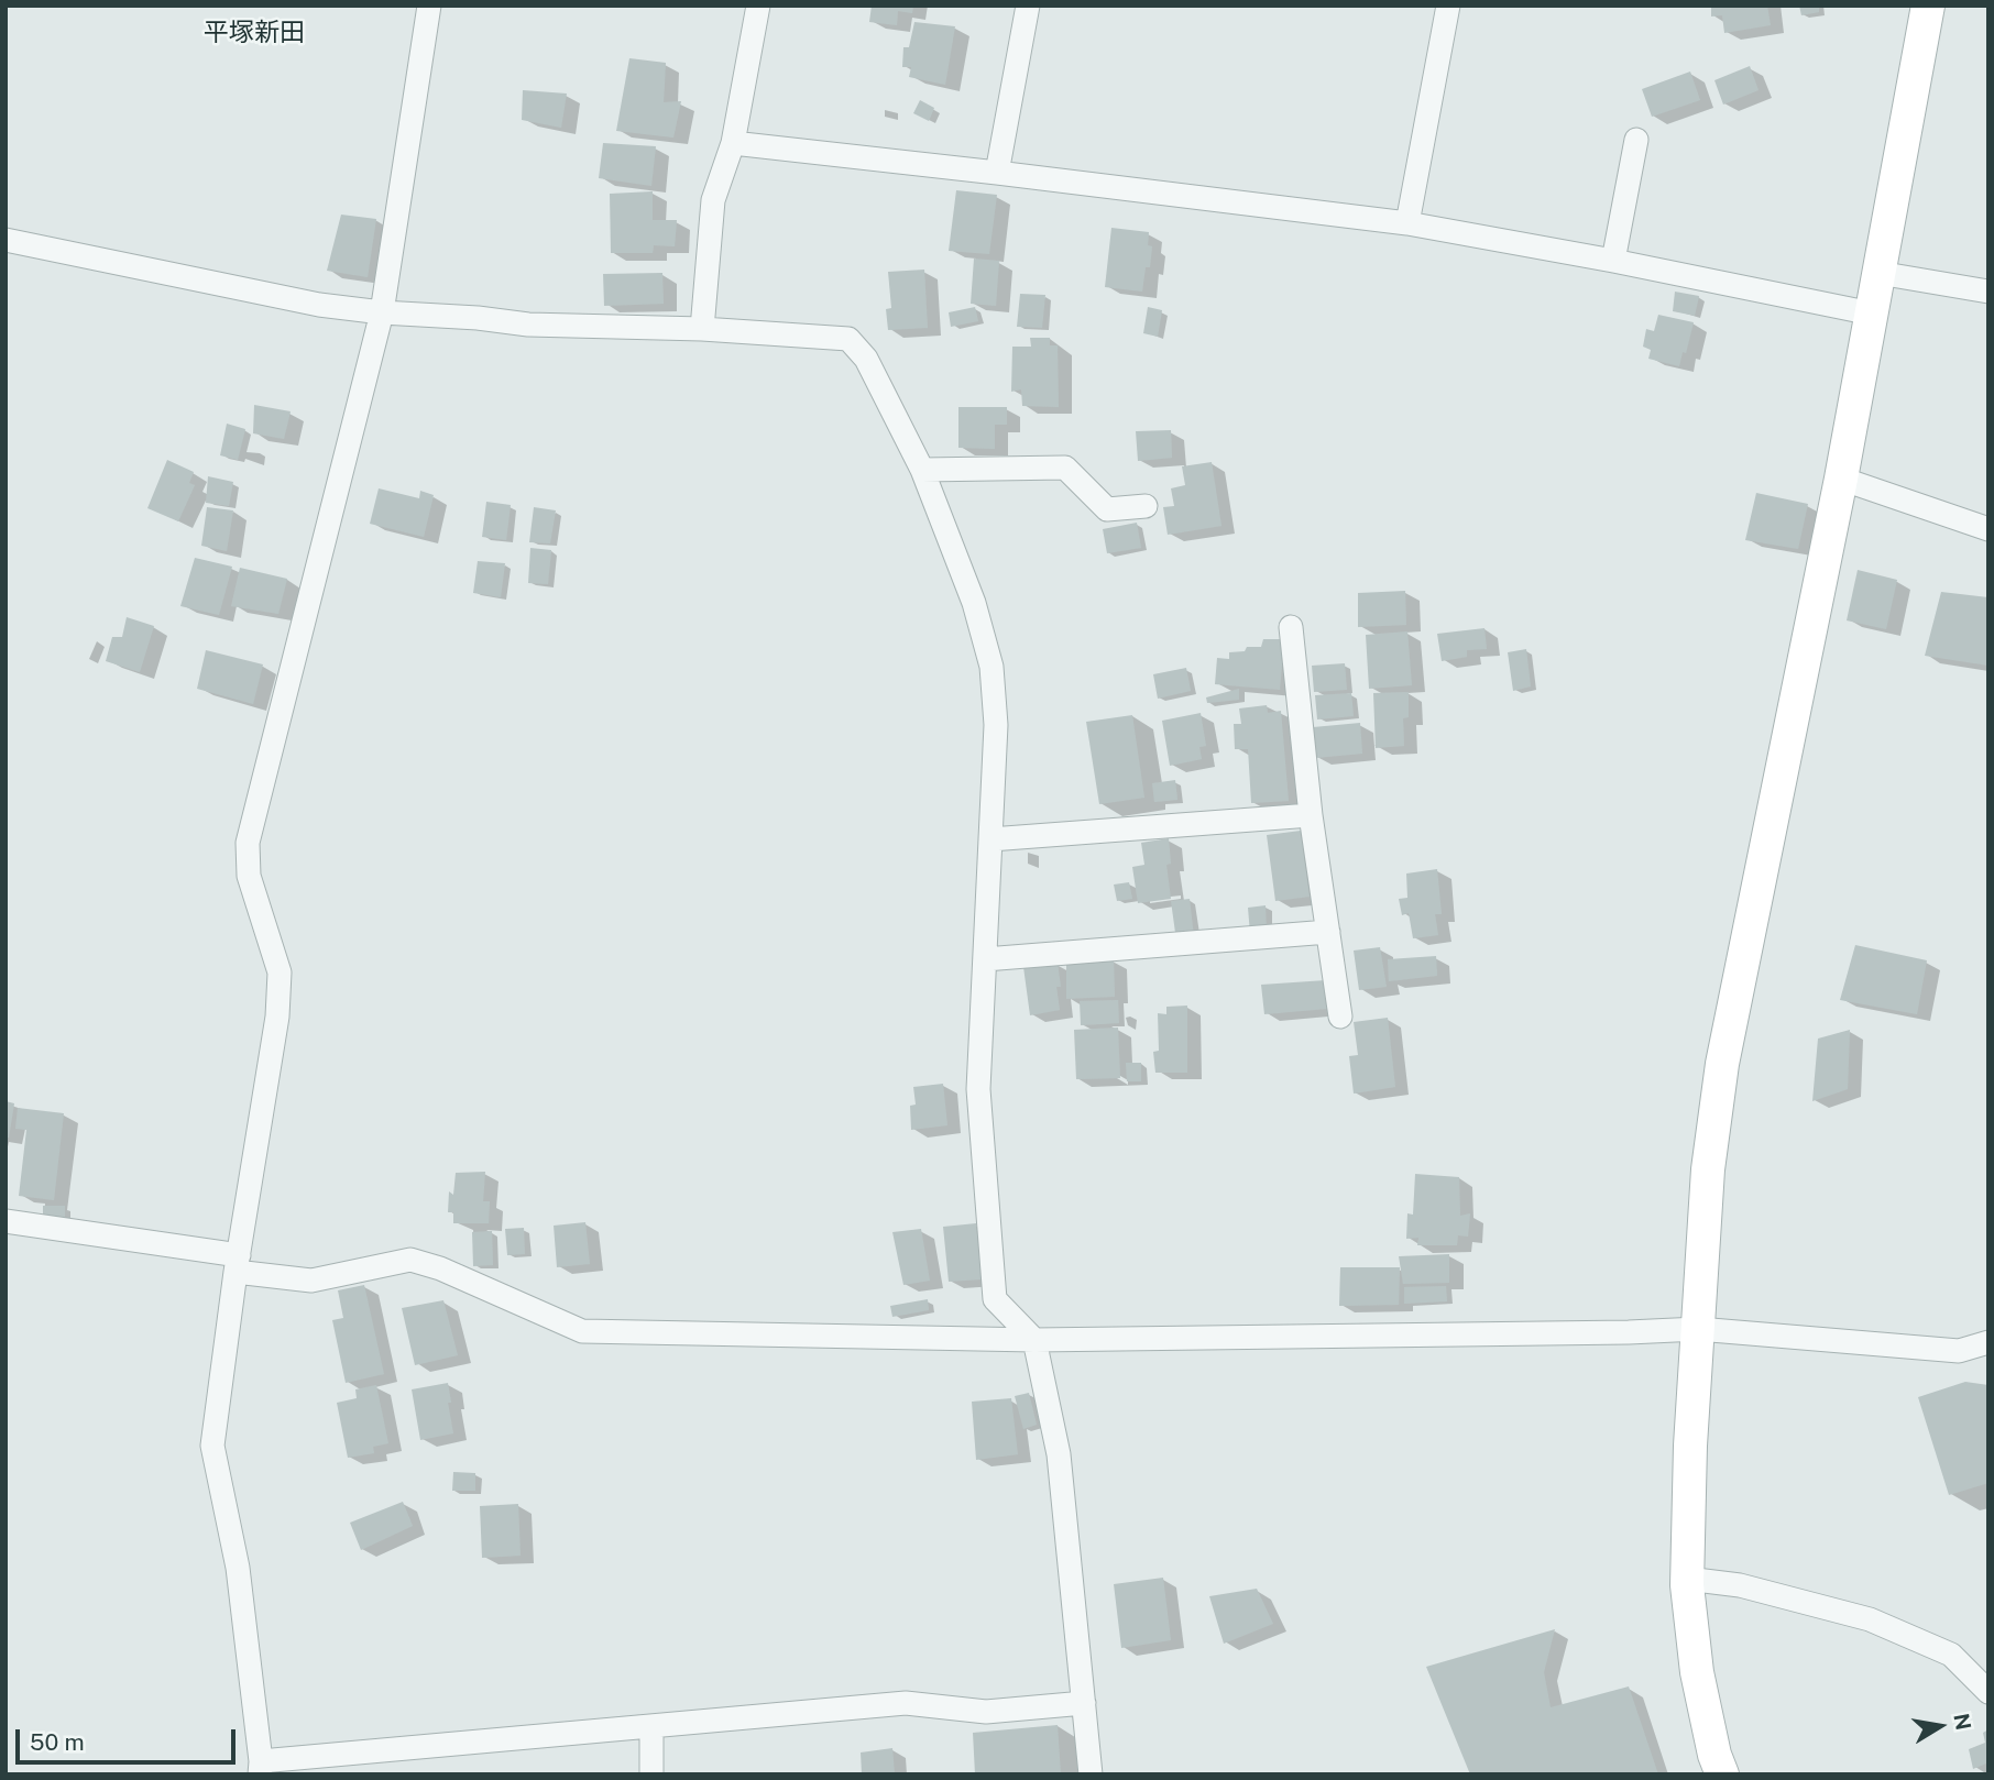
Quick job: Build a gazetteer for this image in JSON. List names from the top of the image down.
{
  "districts": ["平塚新田"],
  "scale_bar": "50 m",
  "north": "right"
}
